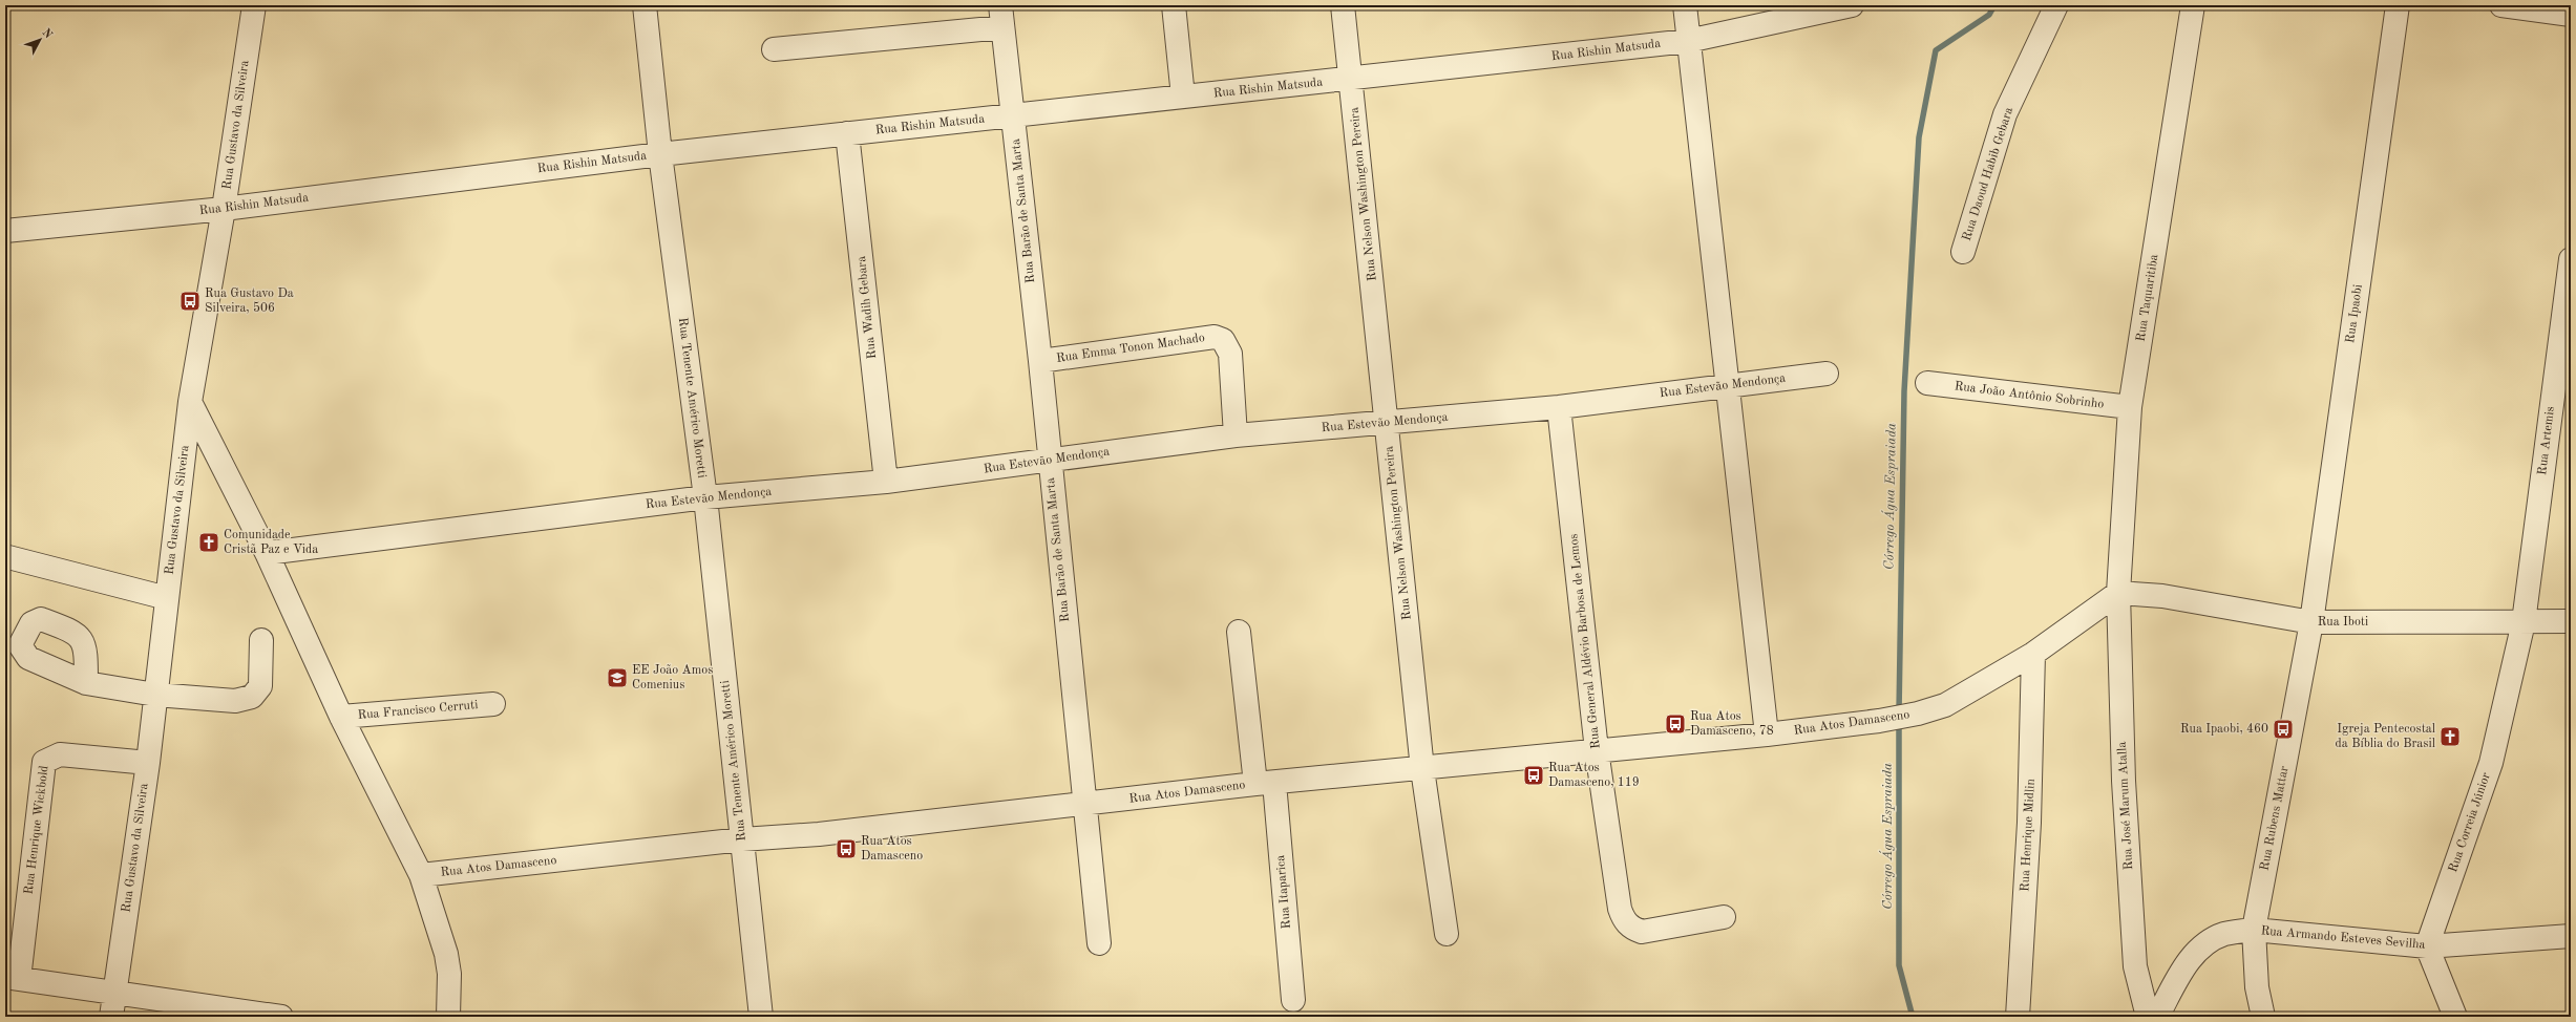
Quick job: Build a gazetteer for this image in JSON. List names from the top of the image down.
{
  "streets": {
    "street": [
      "Rua Rishin Matsuda",
      "Rua Gustavo da Silveira",
      "Rua Daoud Habib Gebara",
      "Rua Nelson Washington Pereira",
      "Rua Barão de Santa Marta",
      "Rua Taquaritiba",
      "Rua Wadih Gebara",
      "Rua Ipaobi",
      "Rua Emma Tonon Machado",
      "Rua Estevão Mendonça",
      "Rua João Antônio Sobrinho",
      "Rua Tenente Américo Moretti",
      "Rua Artemis",
      "Rua Iboti",
      "Rua General Aldévio Barbosa de Lemos",
      "Rua Francisco Cerruti",
      "Rua Atos Damasceno",
      "Rua José Marum Atalla",
      "Rua Rubens Mattar",
      "Rua Correia Júnior",
      "Rua Henrique Wickbold",
      "Rua Henrique Midlin",
      "Rua Itaparica",
      "Rua Armando Esteves Sevilha"
    ]
  },
  "crossings": [
    ["Rua Rishin Matsuda", "Rua Gustavo da Silveira"],
    ["Rua Rishin Matsuda", "Rua Nelson Washington Pereira"],
    ["Rua Rishin Matsuda", "Rua Barão de Santa Marta"],
    ["Rua Rishin Matsuda", "Rua Wadih Gebara"],
    ["Rua Rishin Matsuda", "Rua Tenente Américo Moretti"],
    ["Rua Gustavo da Silveira", "Rua Henrique Wickbold"],
    ["Rua Nelson Washington Pereira", "Rua Estevão Mendonça"],
    ["Rua Nelson Washington Pereira", "Rua Atos Damasceno"],
    ["Rua Barão de Santa Marta", "Rua Emma Tonon Machado"],
    ["Rua Barão de Santa Marta", "Rua Estevão Mendonça"],
    ["Rua Barão de Santa Marta", "Rua Atos Damasceno"],
    ["Rua Taquaritiba", "Rua João Antônio Sobrinho"],
    ["Rua Taquaritiba", "Rua Iboti"],
    ["Rua Taquaritiba", "Rua Atos Damasceno"],
    ["Rua Taquaritiba", "Rua José Marum Atalla"],
    ["Rua Wadih Gebara", "Rua Estevão Mendonça"],
    ["Rua Ipaobi", "Rua Iboti"],
    ["Rua Ipaobi", "Rua Rubens Mattar"],
    ["Rua Emma Tonon Machado", "Rua Estevão Mendonça"],
    ["Rua Estevão Mendonça", "Rua Tenente Américo Moretti"],
    ["Rua Estevão Mendonça", "Rua General Aldévio Barbosa de Lemos"],
    ["Rua Tenente Américo Moretti", "Rua Atos Damasceno"],
    ["Rua Artemis", "Rua Iboti"],
    ["Rua Artemis", "Rua Correia Júnior"],
    ["Rua Iboti", "Rua Atos Damasceno"],
    ["Rua Iboti", "Rua José Marum Atalla"],
    ["Rua Iboti", "Rua Rubens Mattar"],
    ["Rua Iboti", "Rua Correia Júnior"],
    ["Rua General Aldévio Barbosa de Lemos", "Rua Atos Damasceno"],
    ["Rua Atos Damasceno", "Rua José Marum Atalla"],
    ["Rua Atos Damasceno", "Rua Henrique Midlin"],
    ["Rua Atos Damasceno", "Rua Itaparica"],
    ["Rua Rubens Mattar", "Rua Armando Esteves Sevilha"],
    ["Rua Correia Júnior", "Rua Armando Esteves Sevilha"]
  ],
  "water": ["Córrego Água Espraiada"],
  "places": {
    "bus stop": [
      "Rua Gustavo Da Silveira, 506",
      "Rua Atos Damasceno, 78",
      "Rua Ipaobi, 460",
      "Rua Atos Damasceno, 119",
      "Rua Atos Damasceno"
    ],
    "church": ["Comunidade Cristã Paz e Vida", "Igreja Pentecostal da Bíblia do Brasil"],
    "school or university": ["EE João Amos Comenius"]
  },
  "north": "top right"
}
